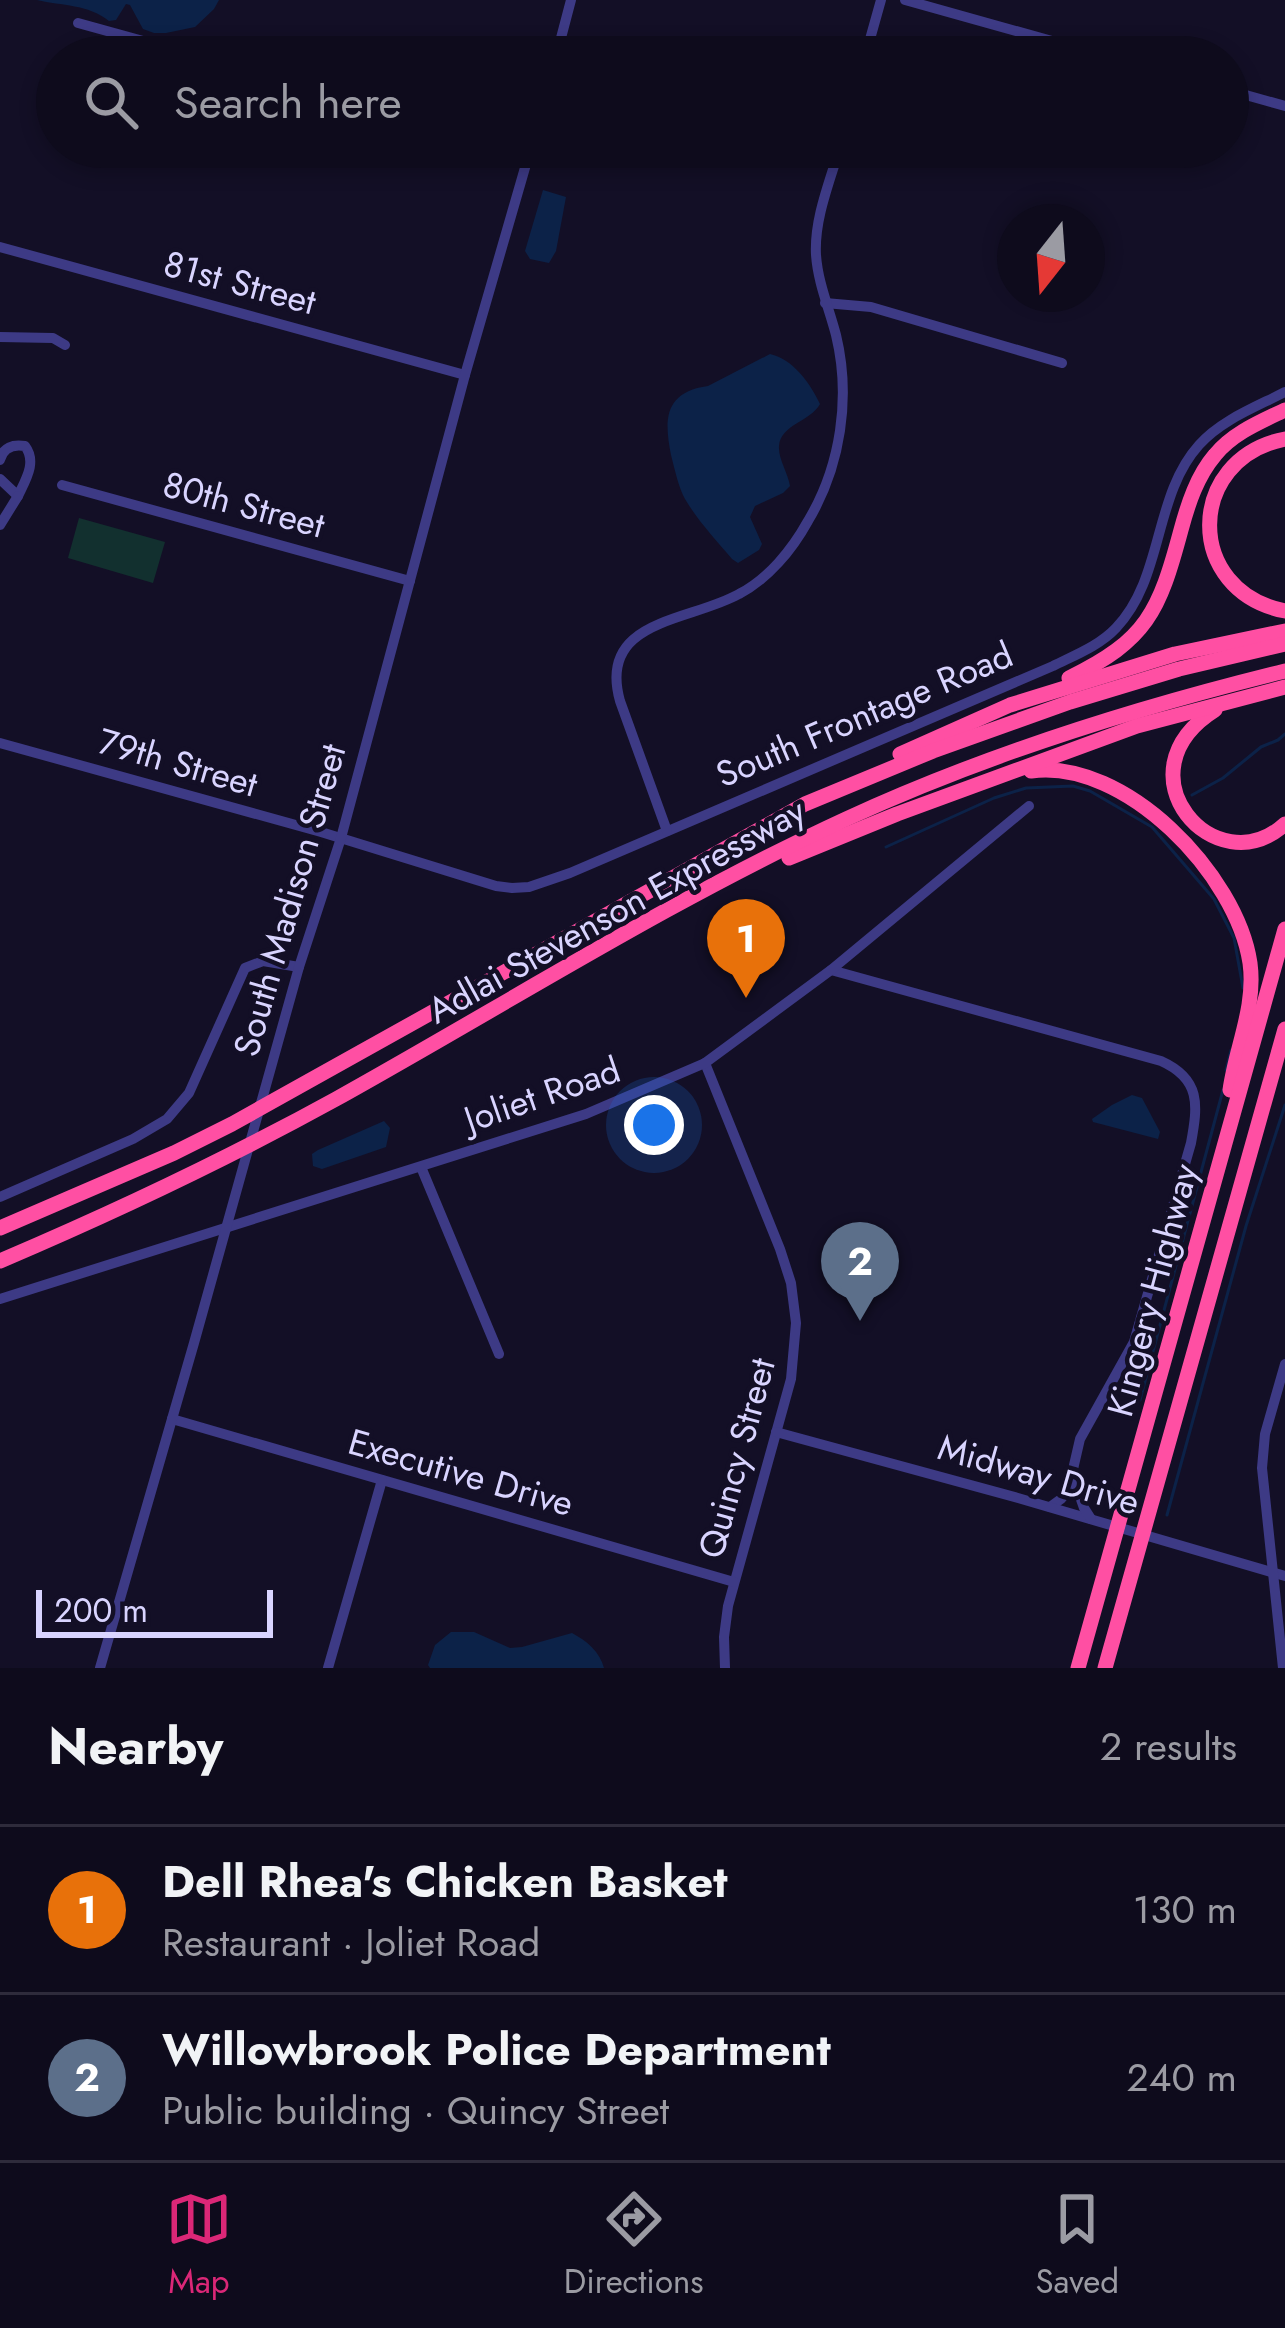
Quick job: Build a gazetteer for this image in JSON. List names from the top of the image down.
{
  "streets": {
    "highway": ["Adlai Stevenson Expressway", "Kingery Highway"],
    "street": [
      "81st Street",
      "80th Street",
      "South Frontage Road",
      "79th Street",
      "South Madison Street",
      "Joliet Road",
      "Quincy Street",
      "Executive Drive",
      "Midway Drive"
    ]
  },
  "crossings": [
    ["81st Street", "South Madison Street"],
    ["80th Street", "South Madison Street"],
    ["South Frontage Road", "79th Street"],
    ["South Frontage Road", "South Madison Street"],
    ["79th Street", "South Madison Street"],
    ["South Madison Street", "Joliet Road"],
    ["South Madison Street", "Executive Drive"],
    ["Joliet Road", "Quincy Street"],
    ["Kingery Highway", "Midway Drive"],
    ["Quincy Street", "Executive Drive"],
    ["Quincy Street", "Midway Drive"]
  ],
  "scale_bar": "200 m",
  "north": "bottom",
  "page": {
    "search": "Search here",
    "pins": ["1", "2"],
    "scale": "200 m",
    "heading": ["Nearby", "2 results"],
    "list": [
      {
        "mark": "1",
        "name": "Dell Rhea's Chicken Basket",
        "note": "Restaurant · Joliet Road",
        "value": "130 m"
      },
      {
        "mark": "2",
        "name": "Willowbrook Police Department",
        "note": "Public building · Quincy Street",
        "value": "240 m"
      }
    ],
    "nav": ["Map", "Directions", "Saved"]
  }
}
